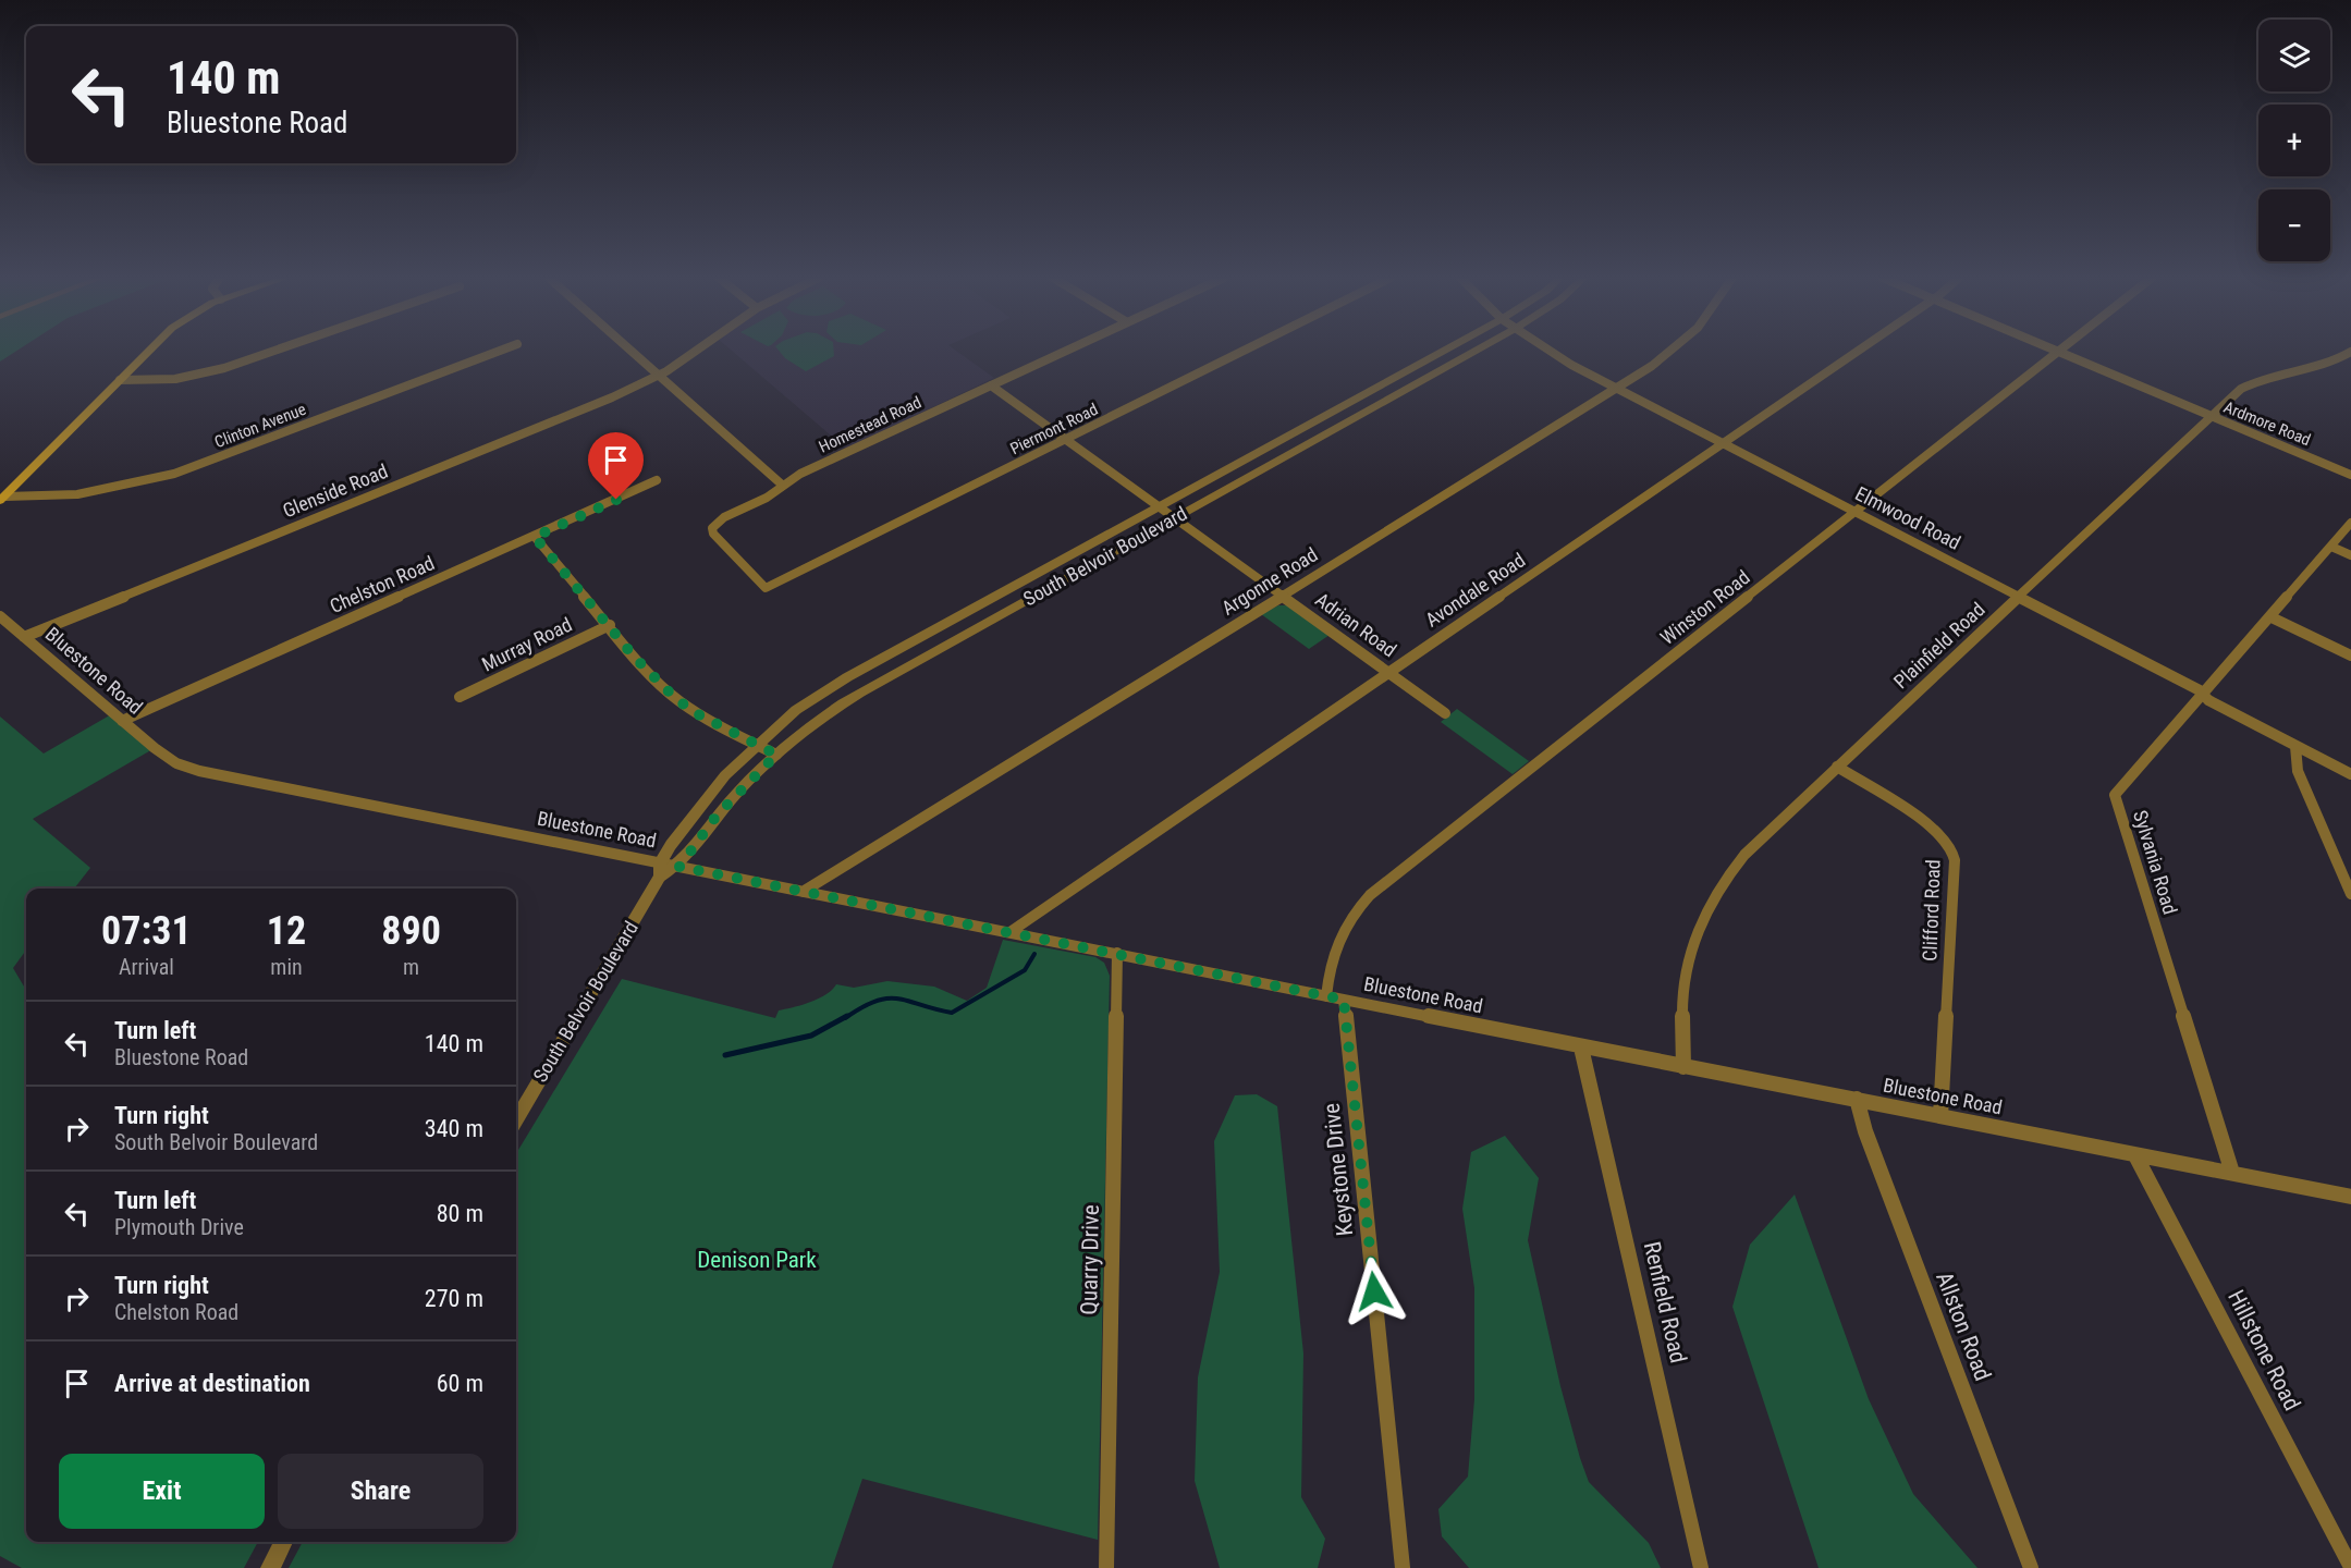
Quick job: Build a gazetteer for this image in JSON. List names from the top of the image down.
{
  "streets": {
    "street": [
      "Ardmore Road",
      "Homestead Road",
      "Clinton Avenue",
      "Piermont Road",
      "Glenside Road",
      "Elmwood Road",
      "South Belvoir Boulevard",
      "Argonne Road",
      "Chelston Road",
      "Avondale Road",
      "Winston Road",
      "Adrian Road",
      "Murray Road",
      "Plainfield Road",
      "Bluestone Road",
      "Sylvania Road",
      "Clifford Road",
      "Keystone Drive",
      "Quarry Drive",
      "Renfield Road",
      "Allston Road",
      "Hillstone Road"
    ]
  },
  "crossings": [
    ["Ardmore Road", "Winston Road"],
    ["Ardmore Road", "Plainfield Road"],
    ["Homestead Road", "Piermont Road"],
    ["Homestead Road", "Adrian Road"],
    ["Piermont Road", "Adrian Road"],
    ["Glenside Road", "Bluestone Road"],
    ["Elmwood Road", "Argonne Road"],
    ["Elmwood Road", "Avondale Road"],
    ["Elmwood Road", "Winston Road"],
    ["Elmwood Road", "Plainfield Road"],
    ["Elmwood Road", "Sylvania Road"],
    ["South Belvoir Boulevard", "Adrian Road"],
    ["South Belvoir Boulevard", "Bluestone Road"],
    ["Argonne Road", "Adrian Road"],
    ["Argonne Road", "Bluestone Road"],
    ["Chelston Road", "Bluestone Road"],
    ["Avondale Road", "Adrian Road"],
    ["Avondale Road", "Bluestone Road"],
    ["Winston Road", "Bluestone Road"],
    ["Plainfield Road", "Bluestone Road"],
    ["Plainfield Road", "Clifford Road"],
    ["Bluestone Road", "Sylvania Road"],
    ["Bluestone Road", "Clifford Road"],
    ["Bluestone Road", "Keystone Drive"],
    ["Bluestone Road", "Quarry Drive"],
    ["Bluestone Road", "Renfield Road"],
    ["Bluestone Road", "Allston Road"],
    ["Bluestone Road", "Hillstone Road"]
  ],
  "parks": ["Denison Park"],
  "page": {
    "map_buttons": ["+", "−"],
    "turn": ["140 m", "Bluestone Road"],
    "eta": [
      "07:31",
      "Arrival",
      "12",
      "min",
      "890",
      "m"
    ],
    "list": [
      {
        "name": "Turn left",
        "note": "Bluestone Road",
        "value": "140 m"
      },
      {
        "name": "Turn right",
        "note": "South Belvoir Boulevard",
        "value": "340 m"
      },
      {
        "name": "Turn left",
        "note": "Plymouth Drive",
        "value": "80 m"
      },
      {
        "name": "Turn right",
        "note": "Chelston Road",
        "value": "270 m"
      },
      {
        "name": "Arrive at destination",
        "value": "60 m"
      }
    ],
    "buttons": ["Exit", "Share"]
  }
}
